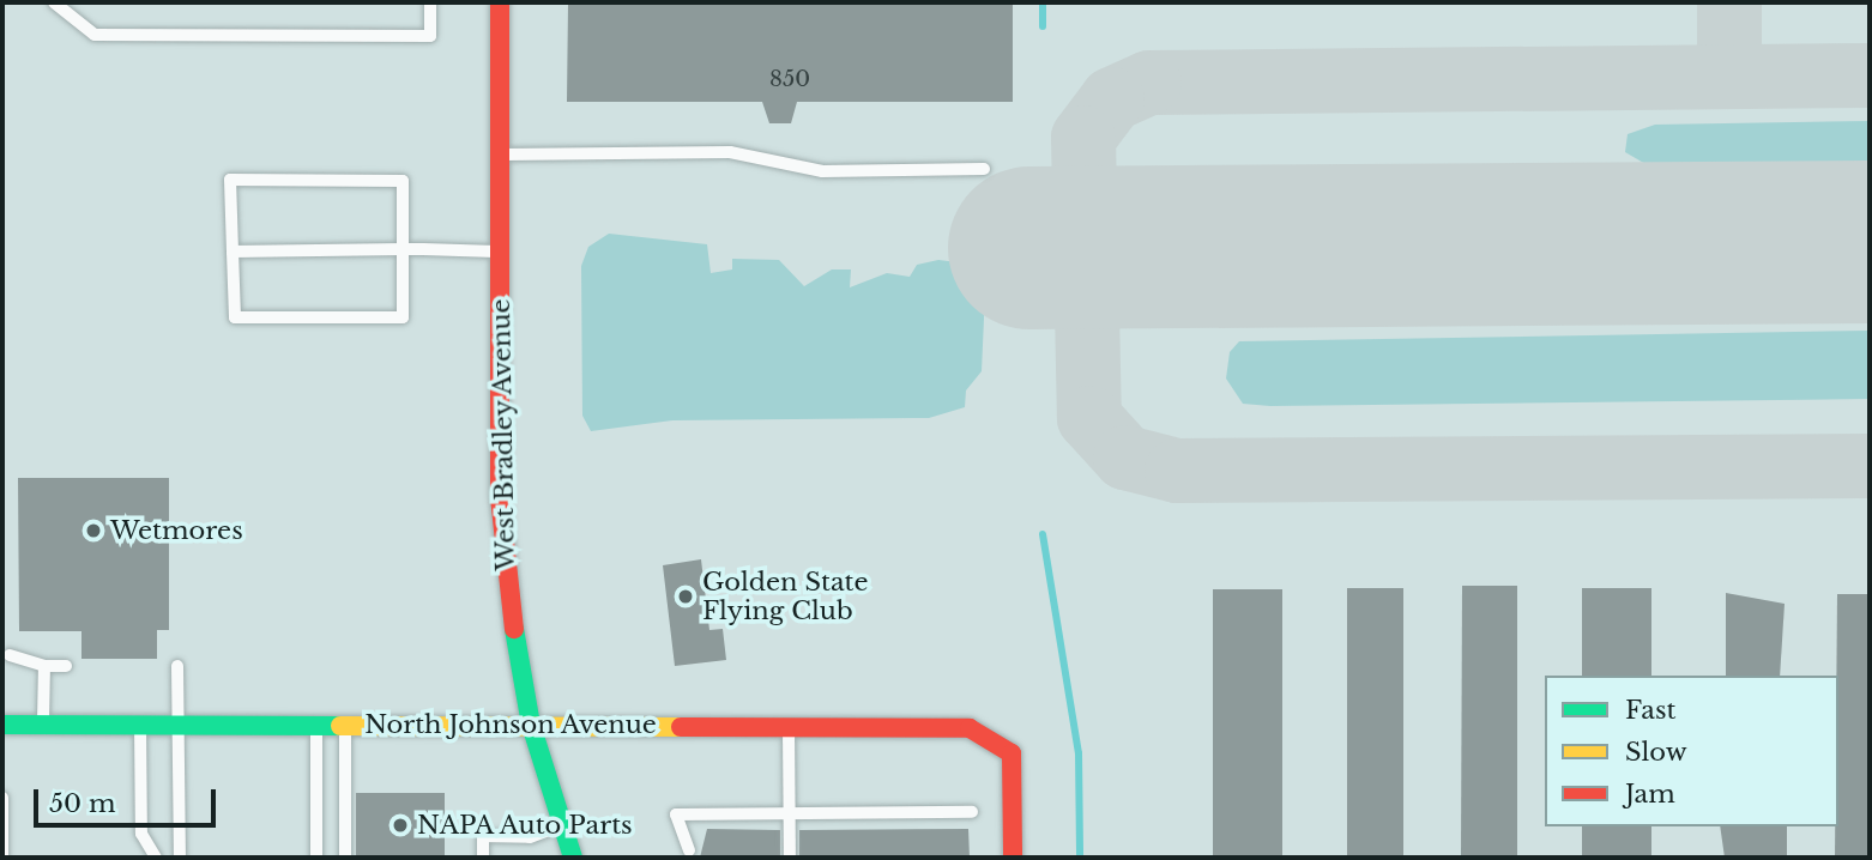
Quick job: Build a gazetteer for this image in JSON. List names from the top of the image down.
{
  "streets": {
    "main road": ["West Bradley Avenue", "North Johnson Avenue"]
  },
  "crossings": [
    ["West Bradley Avenue", "North Johnson Avenue"]
  ],
  "places": ["Wetmores", "Golden State Flying Club", "NAPA Auto Parts"],
  "house_numbers": ["850"],
  "legend": ["Fast", "Slow", "Jam"],
  "scale_bar": "50 m"
}
